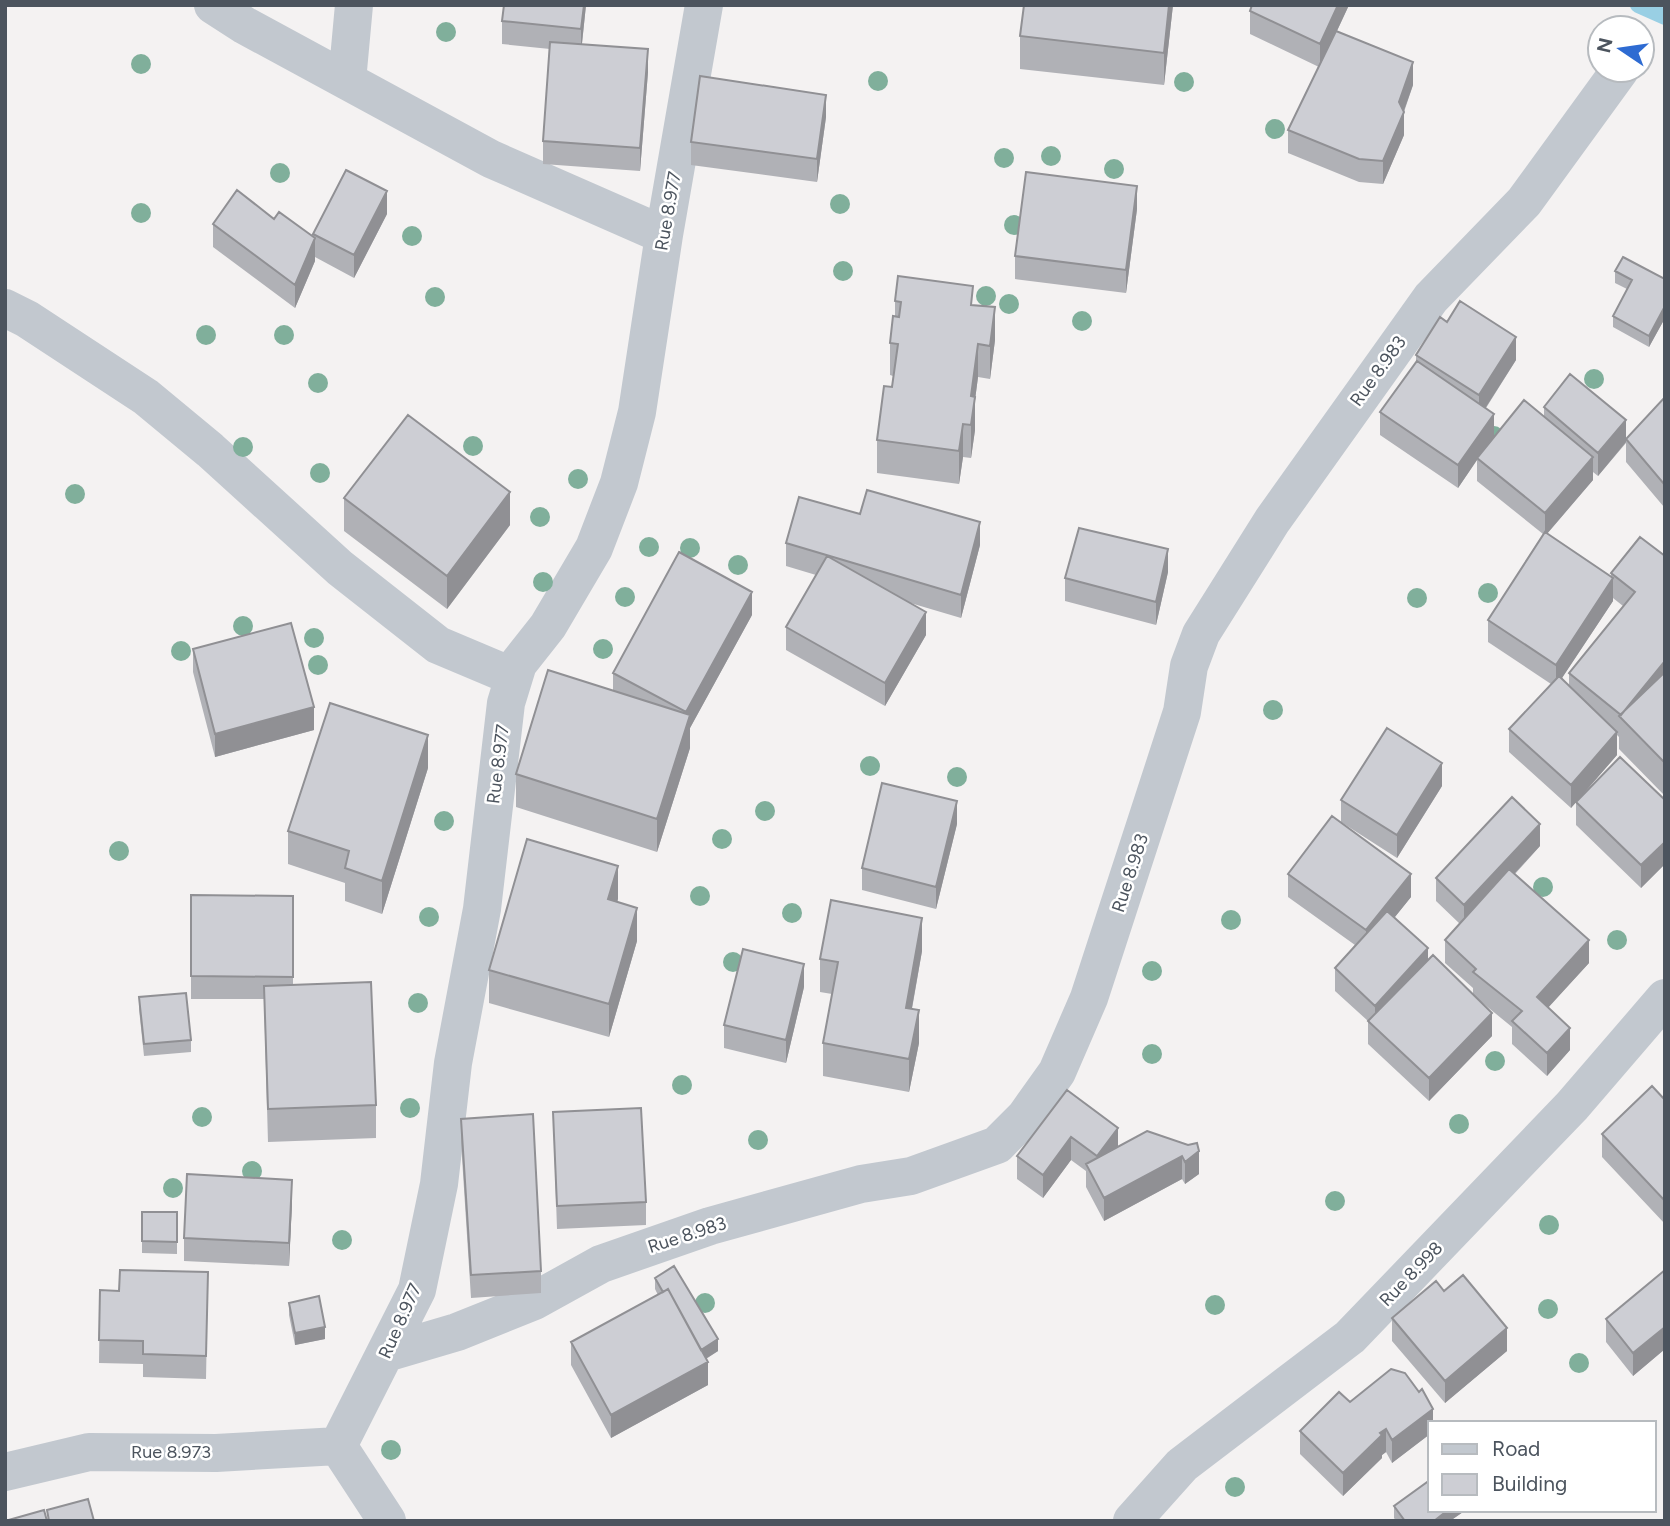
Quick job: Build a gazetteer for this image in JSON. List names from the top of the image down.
{
  "streets": {
    "street": [
      "Rue 8.977",
      "Rue 8.983",
      "Rue 8.998",
      "Rue 8.973"
    ]
  },
  "crossings": [
    ["Rue 8.977", "Rue 8.983"],
    ["Rue 8.977", "Rue 8.973"]
  ],
  "legend": ["Road", "Building"],
  "north": "left"
}
